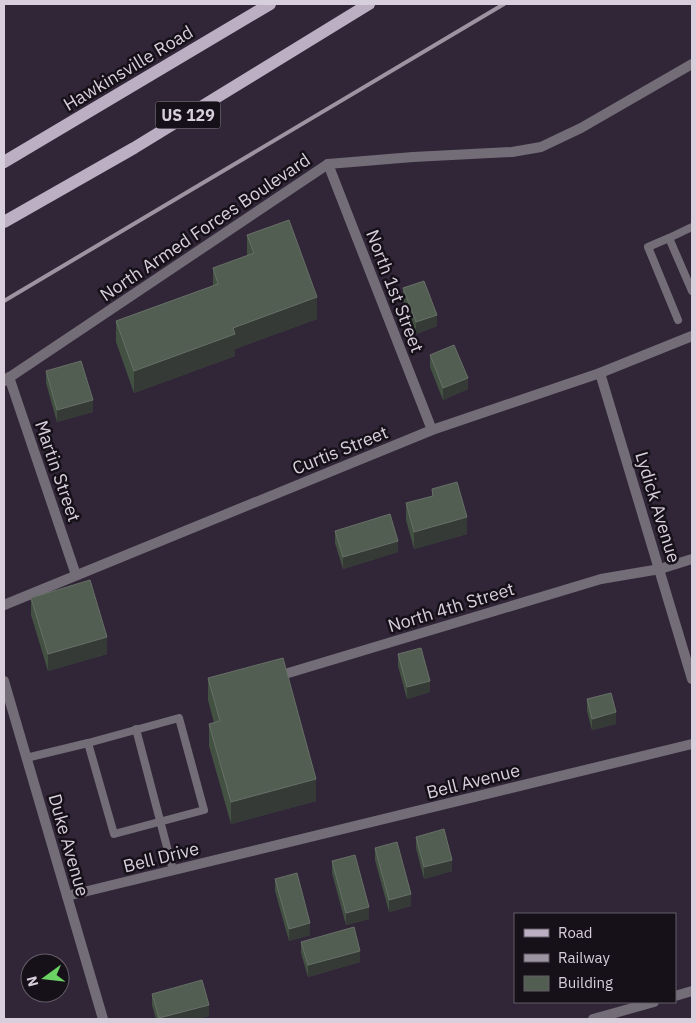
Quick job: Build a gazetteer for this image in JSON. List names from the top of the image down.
{
  "streets": {
    "main road": ["Hawkinsville Road", "US 129"],
    "street": [
      "North Armed Forces Boulevard",
      "North 1st Street",
      "Curtis Street",
      "Martin Street",
      "Lydick Avenue",
      "North 4th Street",
      "Bell Avenue",
      "Duke Avenue",
      "Bell Drive"
    ]
  },
  "crossings": [
    ["North Armed Forces Boulevard", "North 1st Street"],
    ["North Armed Forces Boulevard", "Martin Street"],
    ["North 1st Street", "Curtis Street"],
    ["Curtis Street", "Martin Street"],
    ["Curtis Street", "Lydick Avenue"],
    ["Lydick Avenue", "North 4th Street"],
    ["Bell Avenue", "Bell Drive"],
    ["Duke Avenue", "Bell Drive"]
  ],
  "legend": ["Road", "Railway", "Building"],
  "north": "left"
}
